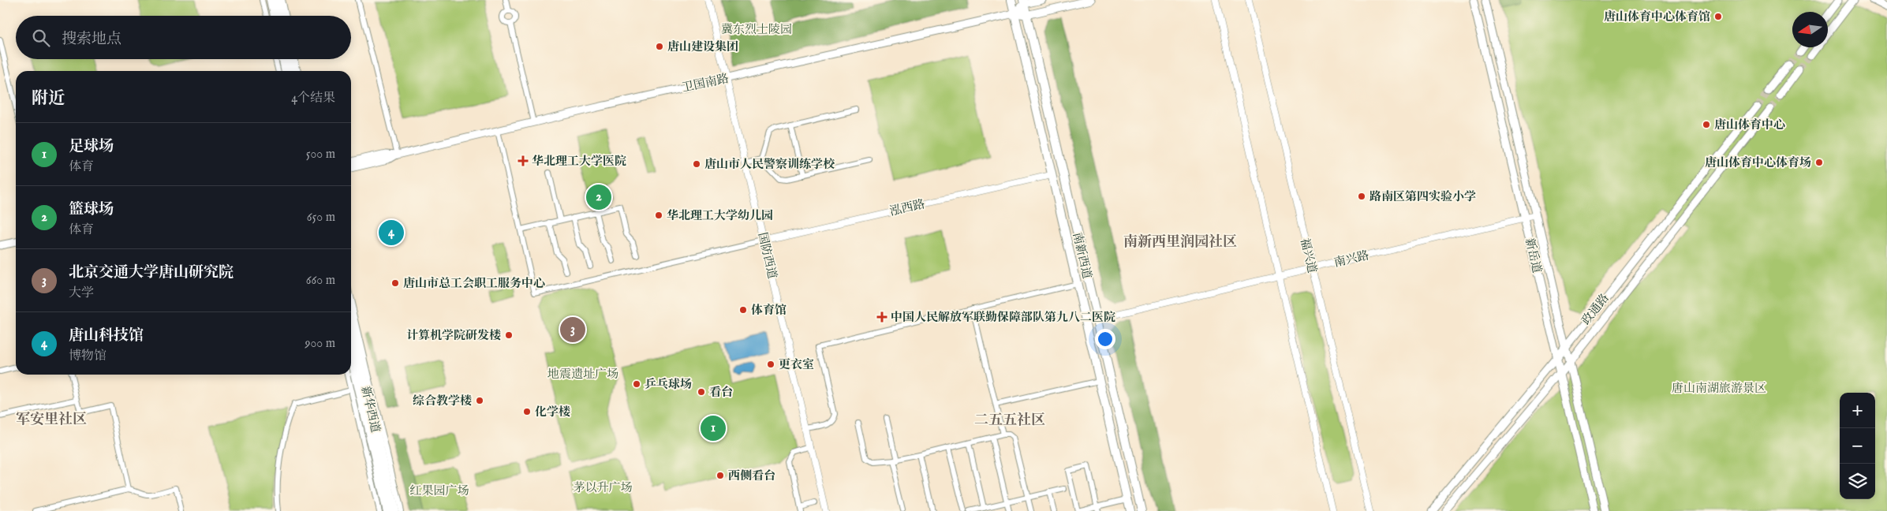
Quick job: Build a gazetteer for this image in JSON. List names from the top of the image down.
{
  "streets": {
    "main road": [
      "卫国南路",
      "南新西道",
      "新岳道",
      "政通路",
      "新华西道"
    ],
    "street": [
      "泓西路",
      "国防西道",
      "福兴道",
      "南兴路"
    ]
  },
  "crossings": [
    ["卫国南路", "国防西道"],
    ["卫国南路", "南新西道"],
    ["泓西路", "国防西道"],
    ["泓西路", "南新西道"],
    ["南新西道", "南兴路"],
    ["福兴道", "南兴路"],
    ["新岳道", "南兴路"],
    ["新岳道", "政通路"]
  ],
  "districts": ["南新西里润园社区", "军安里社区", "二五五社区"],
  "parks": [
    "冀东烈士陵园",
    "地震遗址广场",
    "唐山南湖旅游景区",
    "茅以升广场",
    "红果园广场"
  ],
  "places": {
    "other": [
      "唐山体育中心体育馆",
      "唐山建设集团",
      "唐山体育中心",
      "唐山体育中心体育场",
      "唐山市人民警察训练学校",
      "路南区第四实验小学",
      "华北理工大学幼儿园",
      "唐山市总工会职工服务中心",
      "体育馆",
      "计算机学院研发楼",
      "更衣室",
      "乒乓球场",
      "看台",
      "综合教学楼",
      "化学楼",
      "西侧看台"
    ],
    "health": ["华北理工大学医院", "中国人民解放军联勤保障部队第九八二医院"]
  },
  "north": "left",
  "page": {
    "search": "搜索地点",
    "heading": ["附近", "4个结果"],
    "list": [
      {
        "mark": "1",
        "name": "足球场",
        "note": "体育",
        "value": "500 m"
      },
      {
        "mark": "2",
        "name": "篮球场",
        "note": "体育",
        "value": "650 m"
      },
      {
        "mark": "3",
        "name": "北京交通大学唐山研究院",
        "note": "大学",
        "value": "660 m"
      },
      {
        "mark": "4",
        "name": "唐山科技馆",
        "note": "博物馆",
        "value": "900 m"
      }
    ],
    "pins": [
      "2",
      "4",
      "3",
      "1"
    ],
    "map_buttons": ["+", "−"]
  }
}
